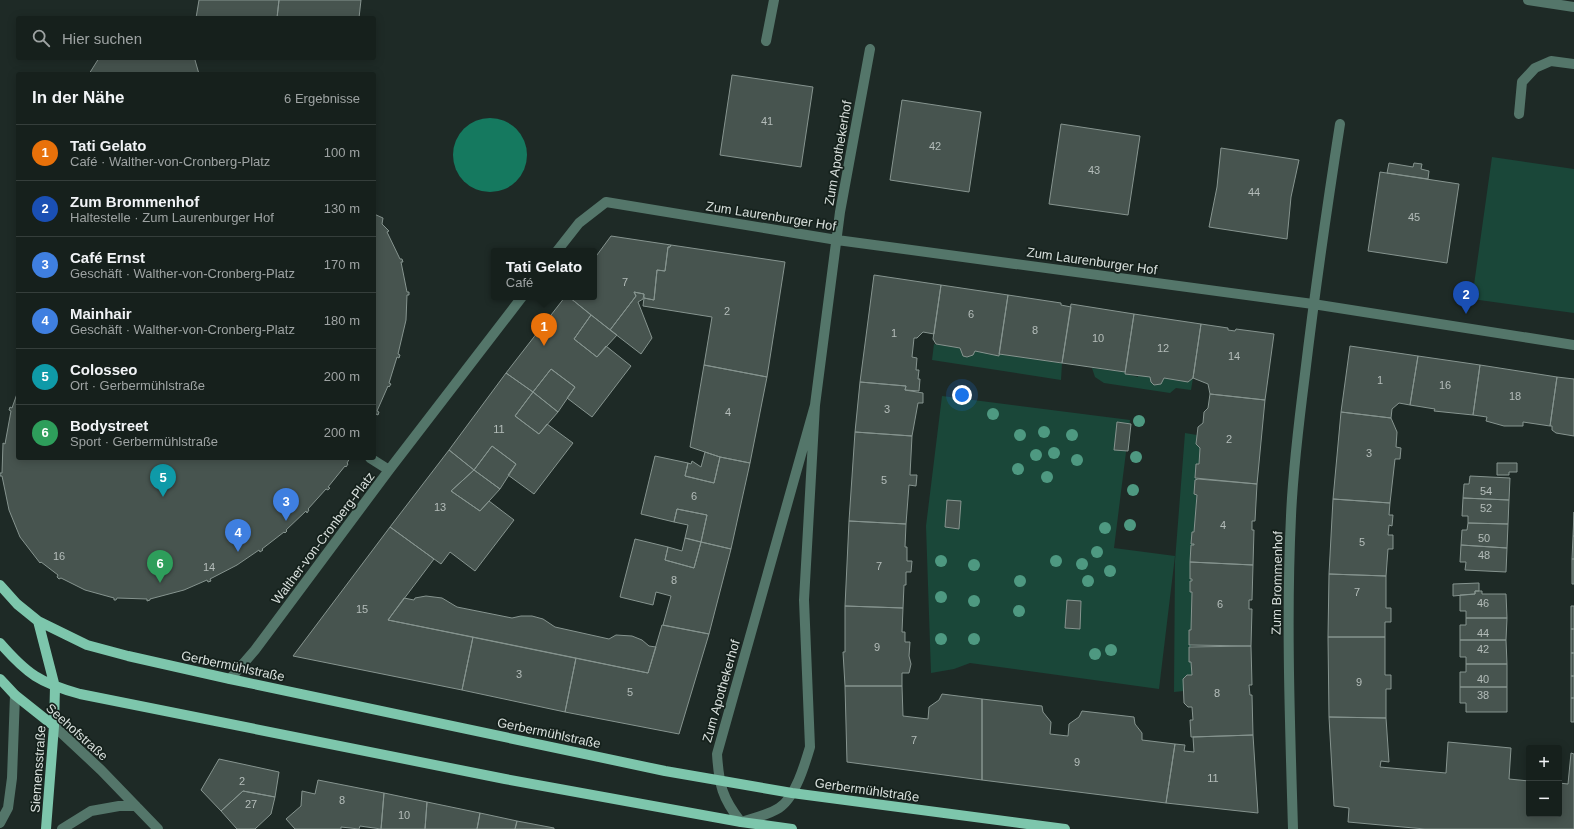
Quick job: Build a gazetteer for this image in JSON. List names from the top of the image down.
{
  "streets": {
    "main road": ["Gerbermühlstraße", "Seehofstraße", "Siemensstraße"],
    "street": [
      "Zum Apothekerhof",
      "Zum Laurenburger Hof",
      "Walther-von-Cronberg-Platz",
      "Zum Brommenhof"
    ]
  },
  "crossings": [
    ["Zum Apothekerhof", "Zum Laurenburger Hof"],
    ["Zum Apothekerhof", "Gerbermühlstraße"],
    ["Zum Laurenburger Hof", "Zum Brommenhof"],
    ["Walther-von-Cronberg-Platz", "Gerbermühlstraße"],
    ["Gerbermühlstraße", "Siemensstraße"],
    ["Seehofstraße", "Siemensstraße"]
  ],
  "house_numbers": [
    "41",
    "42",
    "43",
    "44",
    "45",
    "7",
    "2",
    "6",
    "8",
    "1",
    "10",
    "12",
    "14",
    "1",
    "16",
    "18",
    "3",
    "4",
    "11",
    "2",
    "3",
    "5",
    "54",
    "6",
    "13",
    "52",
    "4",
    "50",
    "5",
    "48",
    "16",
    "7",
    "14",
    "8",
    "7",
    "46",
    "6",
    "15",
    "44",
    "9",
    "42",
    "3",
    "40",
    "9",
    "5",
    "8",
    "38",
    "7",
    "9",
    "11",
    "2",
    "8",
    "27",
    "10"
  ],
  "page": {
    "search": "Hier suchen",
    "heading": ["In der Nähe", "6 Ergebnisse"],
    "list": [
      {
        "mark": "1",
        "name": "Tati Gelato",
        "note": "Café · Walther-von-Cronberg-Platz",
        "value": "100 m"
      },
      {
        "mark": "2",
        "name": "Zum Brommenhof",
        "note": "Haltestelle · Zum Laurenburger Hof",
        "value": "130 m"
      },
      {
        "mark": "3",
        "name": "Café Ernst",
        "note": "Geschäft · Walther-von-Cronberg-Platz",
        "value": "170 m"
      },
      {
        "mark": "4",
        "name": "Mainhair",
        "note": "Geschäft · Walther-von-Cronberg-Platz",
        "value": "180 m"
      },
      {
        "mark": "5",
        "name": "Colosseo",
        "note": "Ort · Gerbermühlstraße",
        "value": "200 m"
      },
      {
        "mark": "6",
        "name": "Bodystreet",
        "note": "Sport · Gerbermühlstraße",
        "value": "200 m"
      }
    ],
    "popup": ["Tati Gelato", "Café"],
    "pins": [
      "2",
      "1",
      "5",
      "3",
      "4",
      "6"
    ],
    "map_buttons": ["+", "−"]
  }
}
